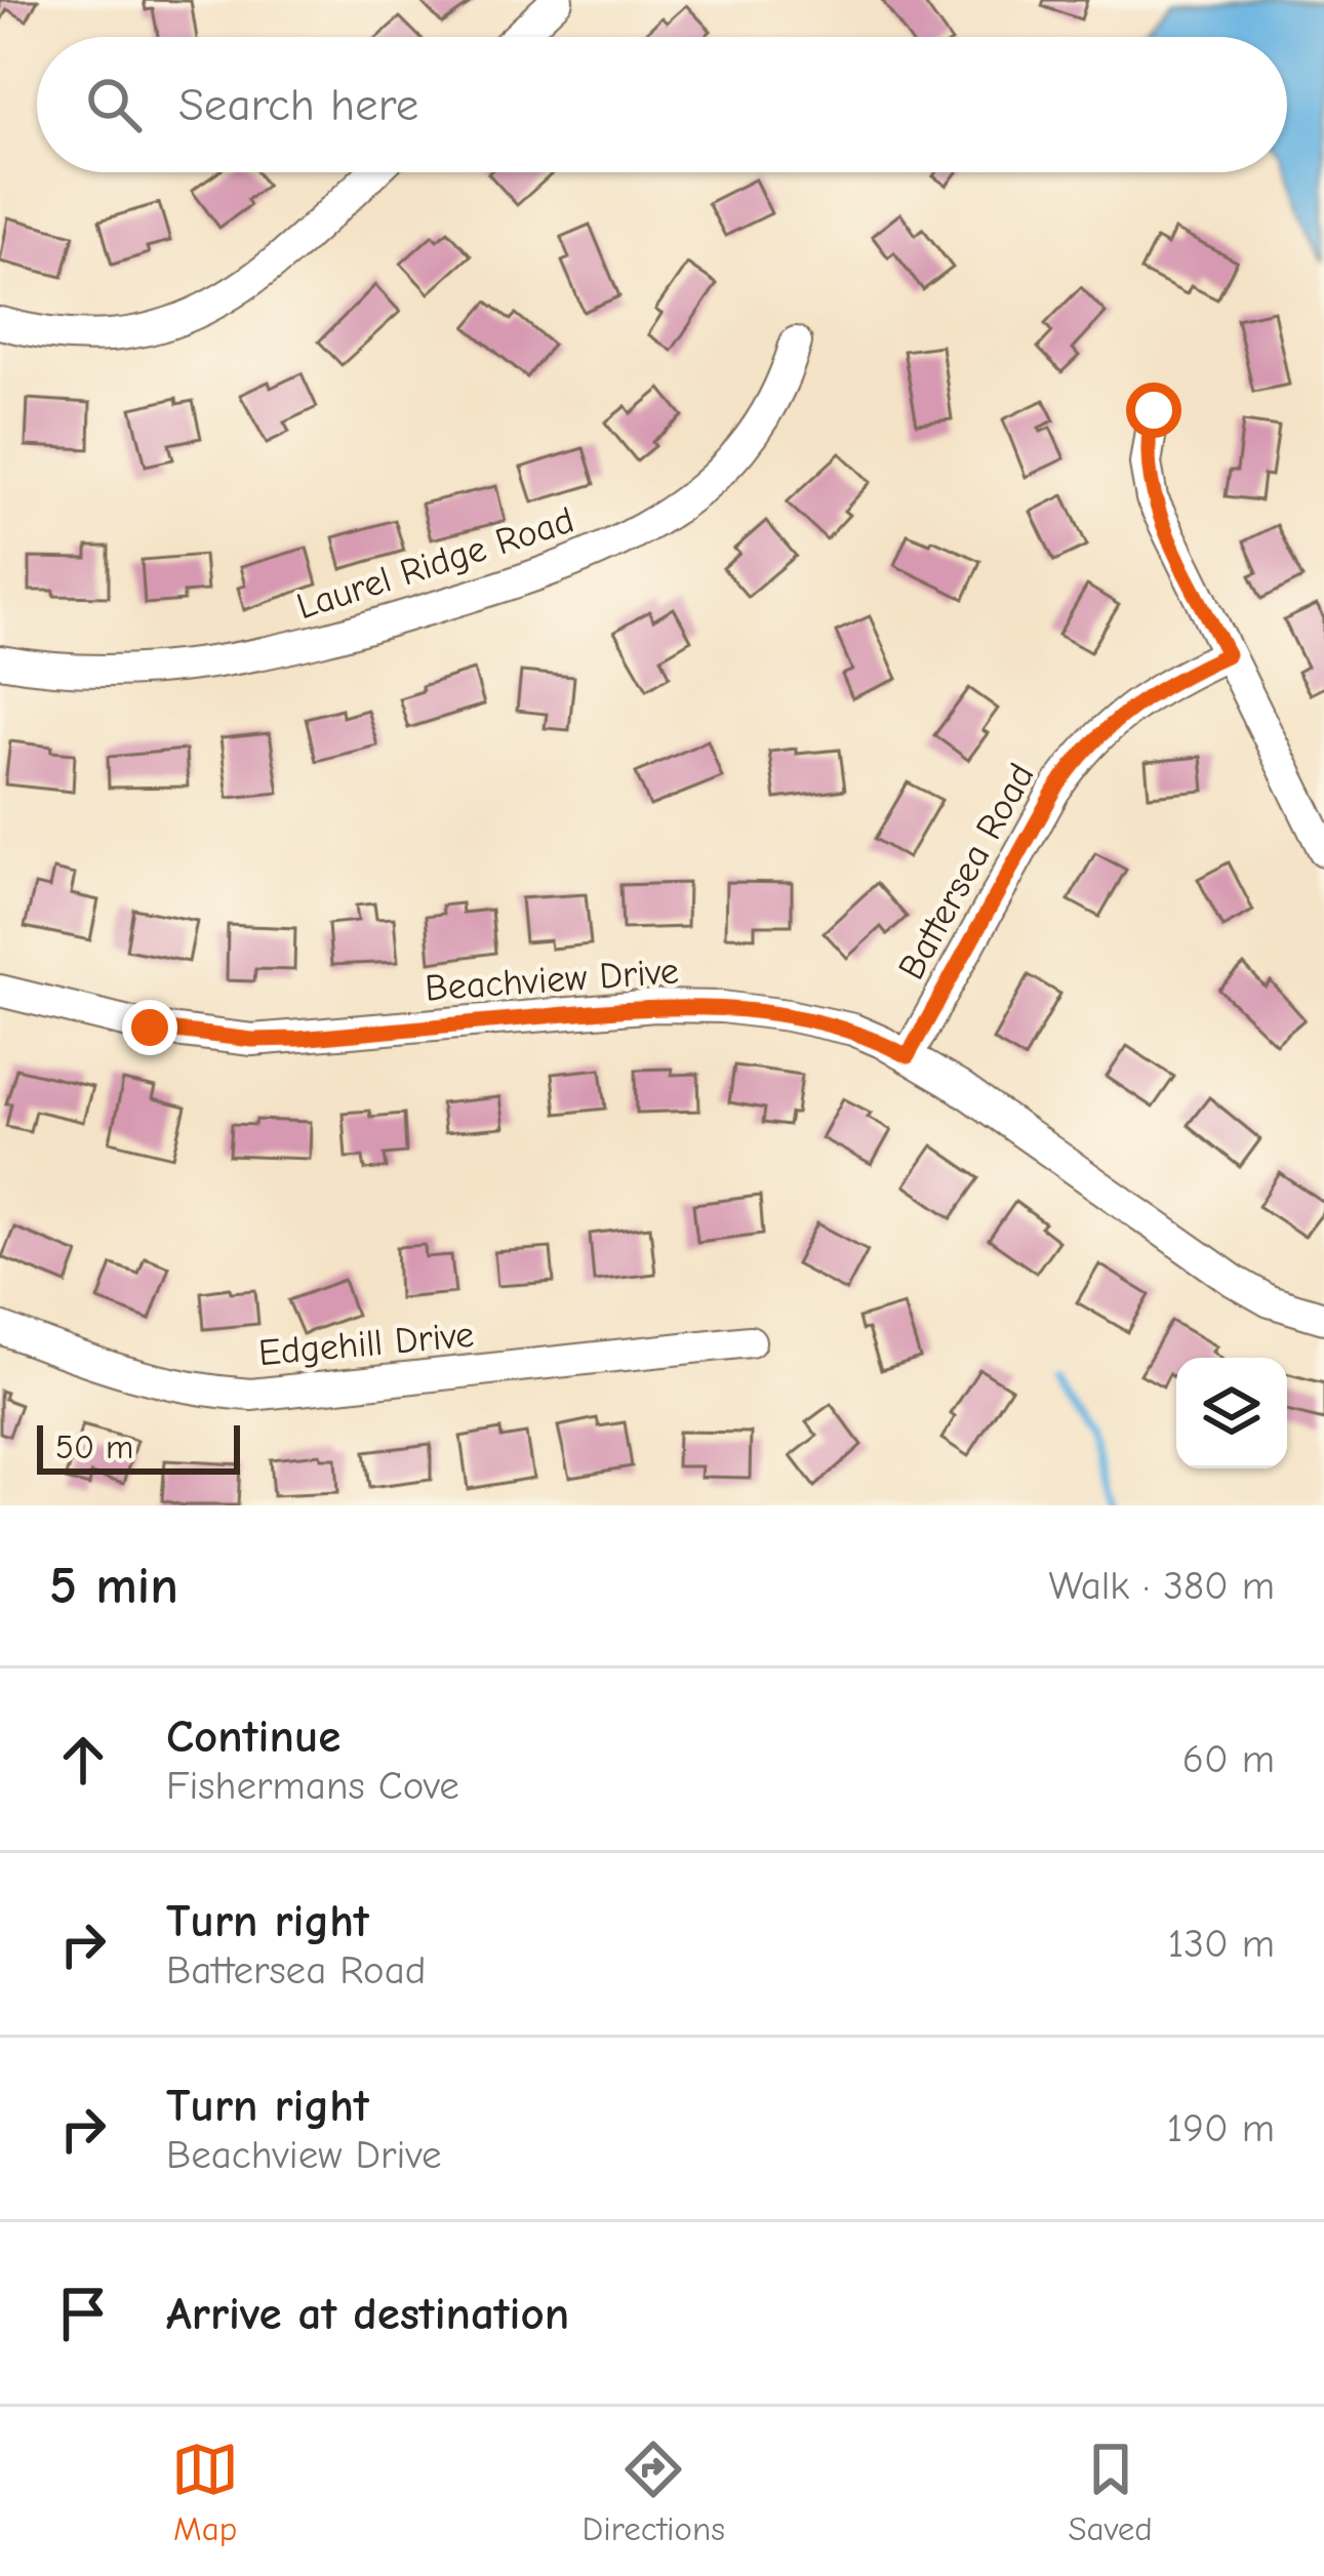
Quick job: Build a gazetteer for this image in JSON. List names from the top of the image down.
{
  "streets": {
    "street": [
      "Laurel Ridge Road",
      "Battersea Road",
      "Beachview Drive",
      "Edgehill Drive"
    ]
  },
  "crossings": [
    ["Battersea Road", "Beachview Drive"]
  ],
  "scale_bar": "50 m",
  "page": {
    "search": "Search here",
    "scale": "50 m",
    "heading": ["5 min", "Walk · 380 m"],
    "list": [
      ["Continue", "Fishermans Cove", "60 m"],
      ["Turn right", "Battersea Road", "130 m"],
      ["Turn right", "Beachview Drive", "190 m"],
      "Arrive at destination"
    ],
    "nav": ["Map", "Directions", "Saved"]
  }
}
